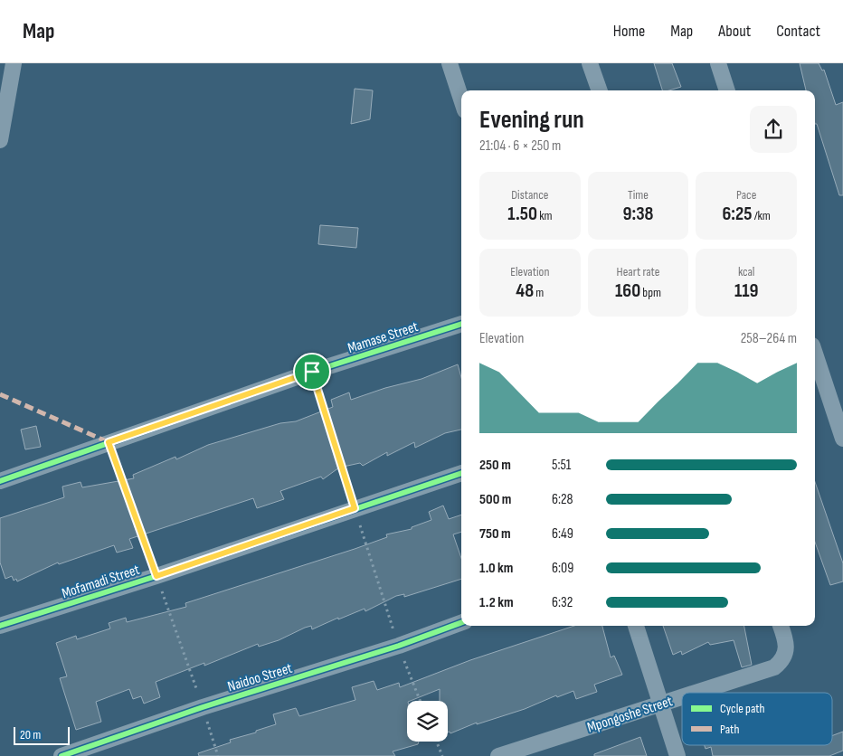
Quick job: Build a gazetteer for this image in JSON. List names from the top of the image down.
{
  "streets": {
    "street": [
      "Mamase Street",
      "Mofamadi Street",
      "Naidoo Street",
      "Mpongoshe Street"
    ]
  },
  "legend": ["Cycle path", "Path"],
  "scale_bar": "20 m",
  "page": {
    "header": "Map",
    "nav": [
      "Home",
      "Map",
      "About",
      "Contact"
    ],
    "heading": ["Evening run", "21:04 · 6 × 250 m"],
    "stats": [
      ["Distance", "1.50 km"],
      ["Time", "9:38"],
      ["Pace", "6:25 /km"],
      ["Elevation", "48 m"],
      ["Heart rate", "160 bpm"],
      ["kcal", "119"]
    ],
    "chart": ["Elevation", "258–264 m"],
    "list": [
      {
        "name": "250 m",
        "note": "5:51"
      },
      {
        "name": "500 m",
        "note": "6:28"
      },
      {
        "name": "750 m",
        "note": "6:49"
      },
      {
        "name": "1.0 km",
        "note": "6:09"
      },
      {
        "name": "1.2 km",
        "note": "6:32"
      }
    ],
    "scale": "20 m"
  }
}
